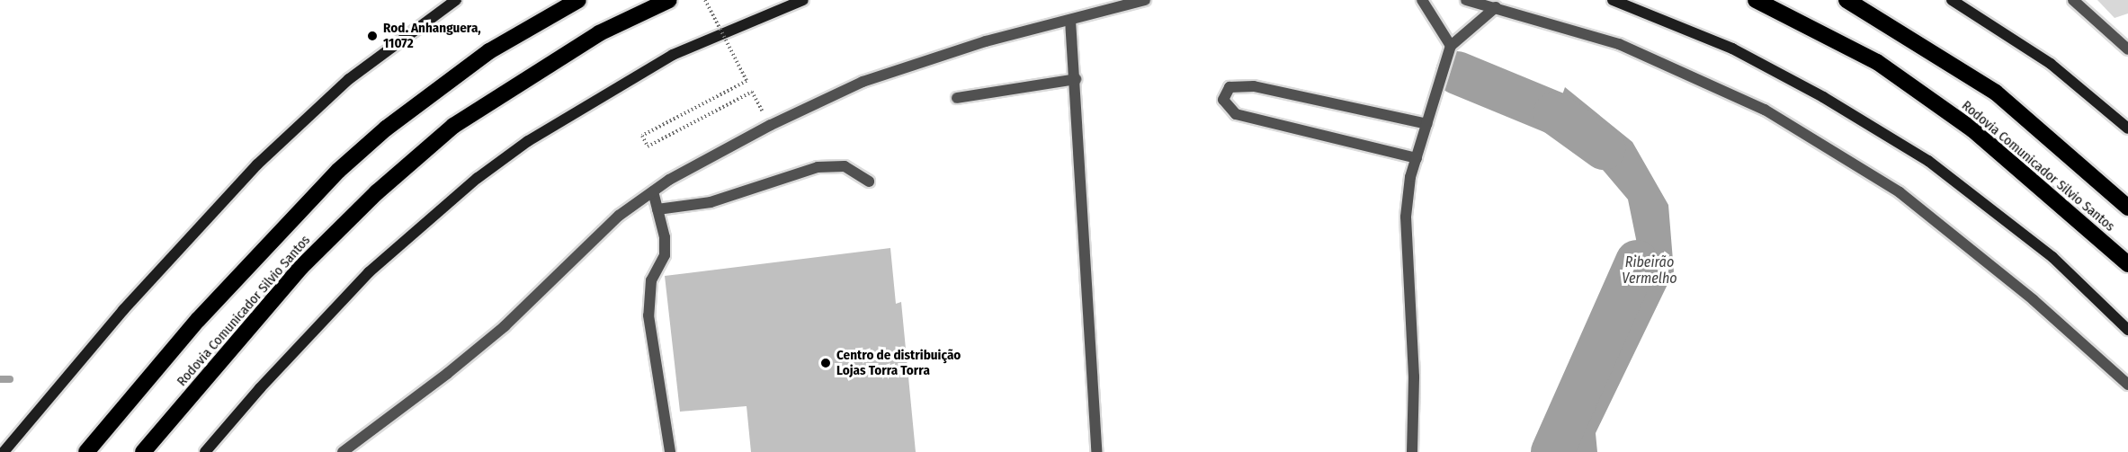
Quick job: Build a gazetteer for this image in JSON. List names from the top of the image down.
{
  "streets": {
    "highway": ["Rodovia Comunicador Silvio Santos"]
  },
  "water": ["Ribeirão Vermelho"],
  "places": ["Rod. Anhanguera, 11072", "Centro de distribuição Lojas Torra Torra"]
}
